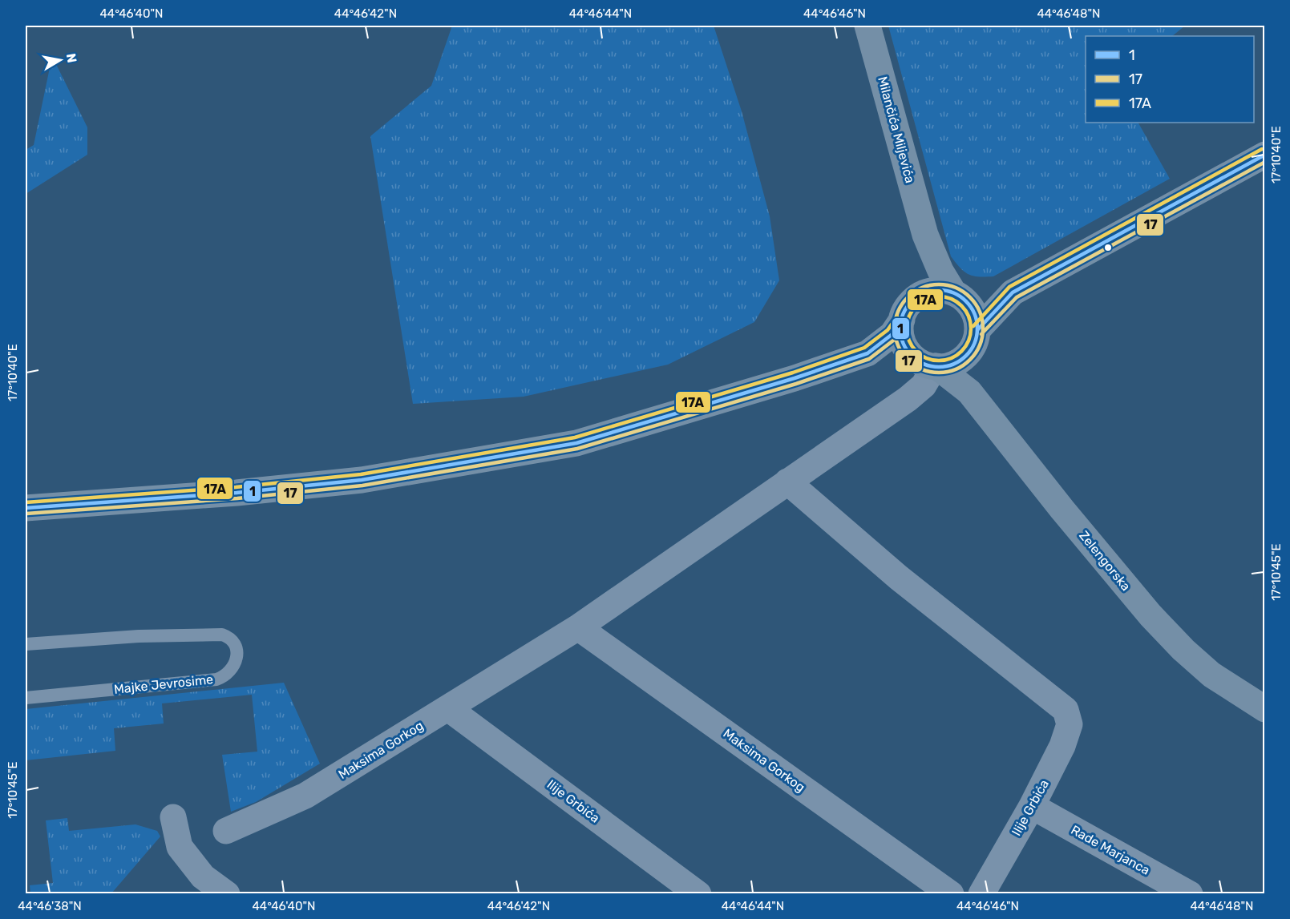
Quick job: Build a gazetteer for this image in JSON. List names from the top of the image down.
{
  "streets": {
    "street": [
      "Milančića Miljevića",
      "Zelengorska",
      "Maksima Gorkog",
      "Ilije Grbića",
      "Rade Marjanca"
    ],
    "lane": ["Majke Jevrosime"]
  },
  "crossings": [
    ["Milančića Miljevića", "Zelengorska"],
    ["Milančića Miljevića", "Maksima Gorkog"],
    ["Zelengorska", "Maksima Gorkog"],
    ["Maksima Gorkog", "Ilije Grbića"],
    ["Ilije Grbića", "Rade Marjanca"]
  ],
  "lines": ["transit line 17A", "transit line 1", "transit line 17"],
  "legend": ["1", "17", "17A"],
  "north": "right",
  "coordinates": [
    "44°46'40\"N",
    "44°46'42\"N",
    "44°46'44\"N",
    "44°46'46\"N",
    "44°46'48\"N",
    "17°10'40\"E",
    "17°10'45\"E",
    "44°46'38\"N"
  ]
}
